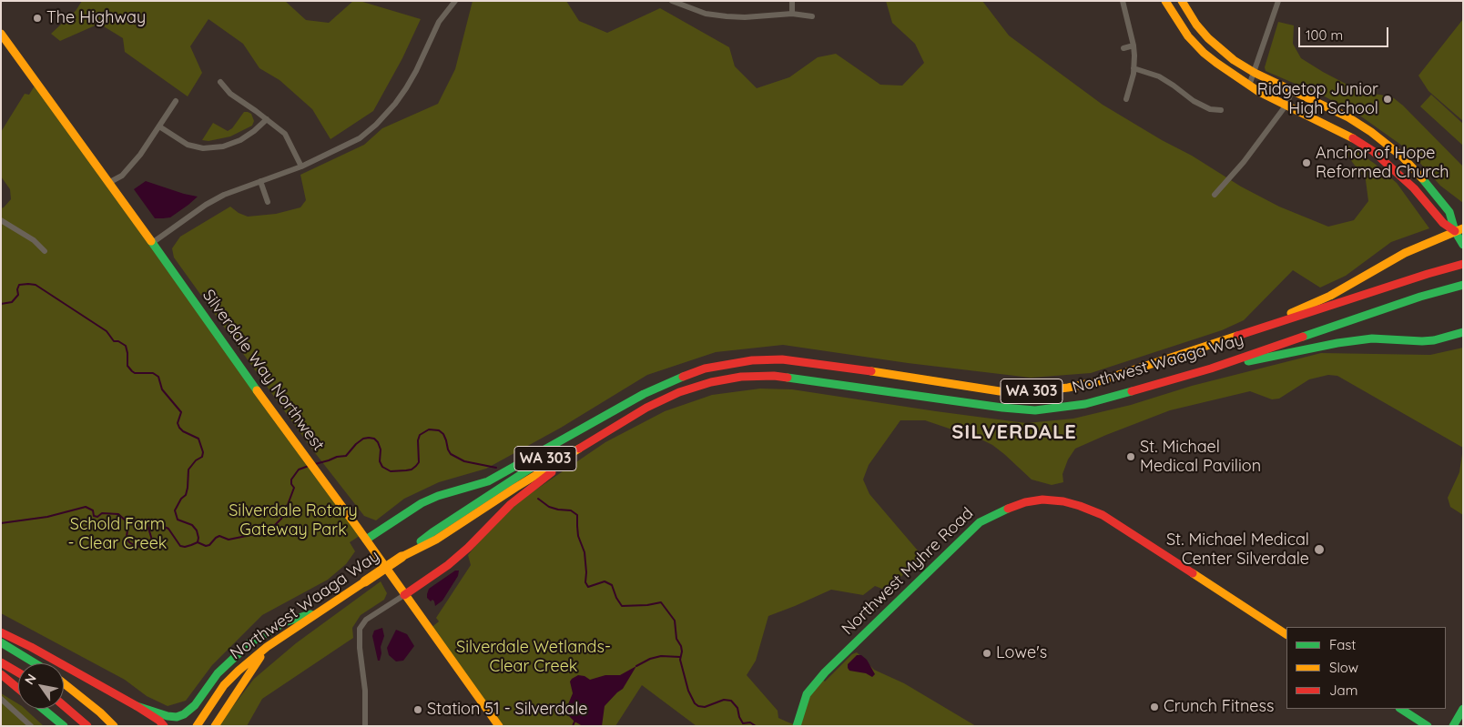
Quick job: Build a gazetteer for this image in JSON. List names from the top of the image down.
{
  "streets": {
    "main road": [
      "Northwest Waaga Way",
      "Silverdale Way Northwest",
      "WA 303",
      "Northwest Myhre Road"
    ]
  },
  "crossings": [
    ["Northwest Waaga Way", "WA 303"]
  ],
  "districts": ["SILVERDALE"],
  "parks": ["Silverdale Rotary Gateway Park", "Schold Farm - Clear Creek", "Silverdale Wetlands- Clear Creek"],
  "places": [
    "The Highway",
    "Ridgetop Junior High School",
    "Anchor of Hope Reformed Church",
    "St. Michael Medical Pavilion",
    "St. Michael Medical Center Silverdale",
    "Lowe's",
    "Crunch Fitness",
    "Station 51 - Silverdale"
  ],
  "legend": ["Fast", "Slow", "Jam"],
  "scale_bar": "100 m",
  "north": "top left"
}
